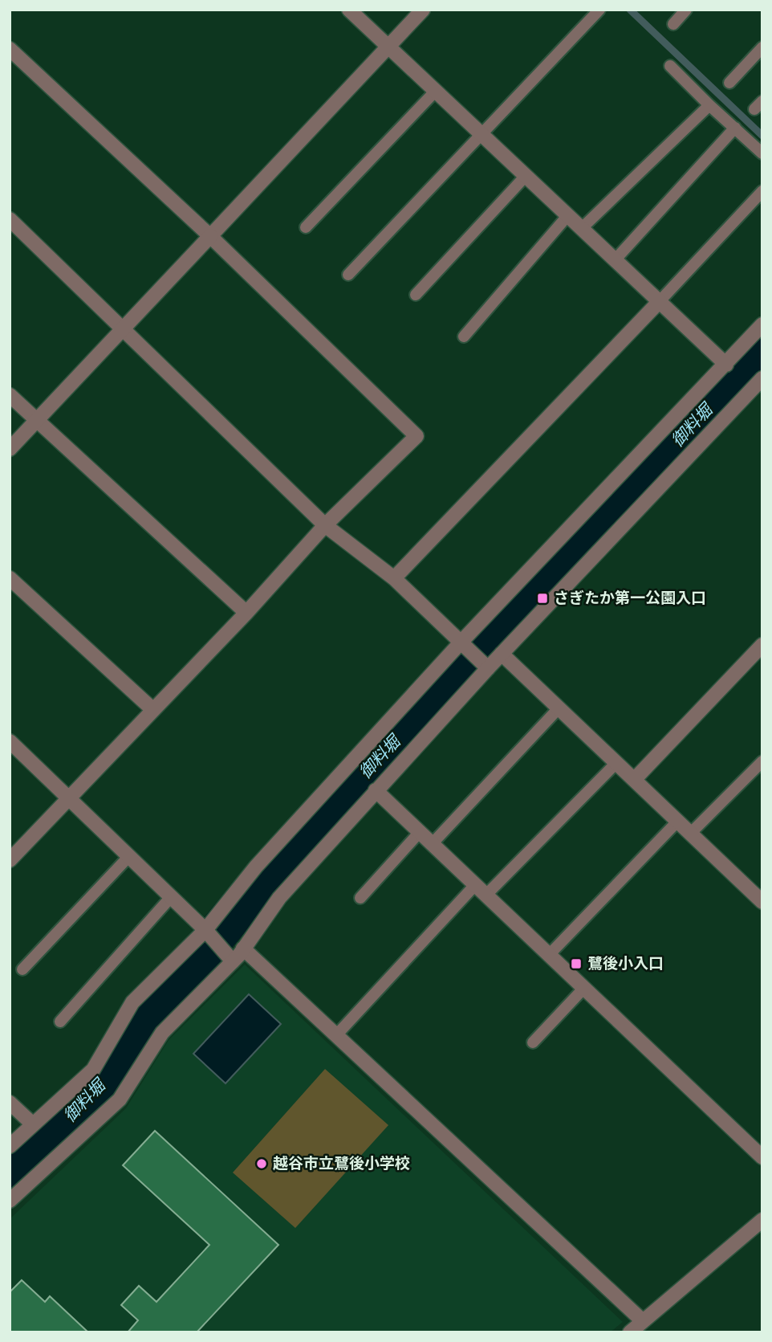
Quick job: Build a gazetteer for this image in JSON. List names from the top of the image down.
{
  "water": ["御料堀"],
  "places": {
    "transit": ["さぎたか第一公園入口", "鷺後小入口"],
    "other": ["越谷市立鷺後小学校"]
  }
}
